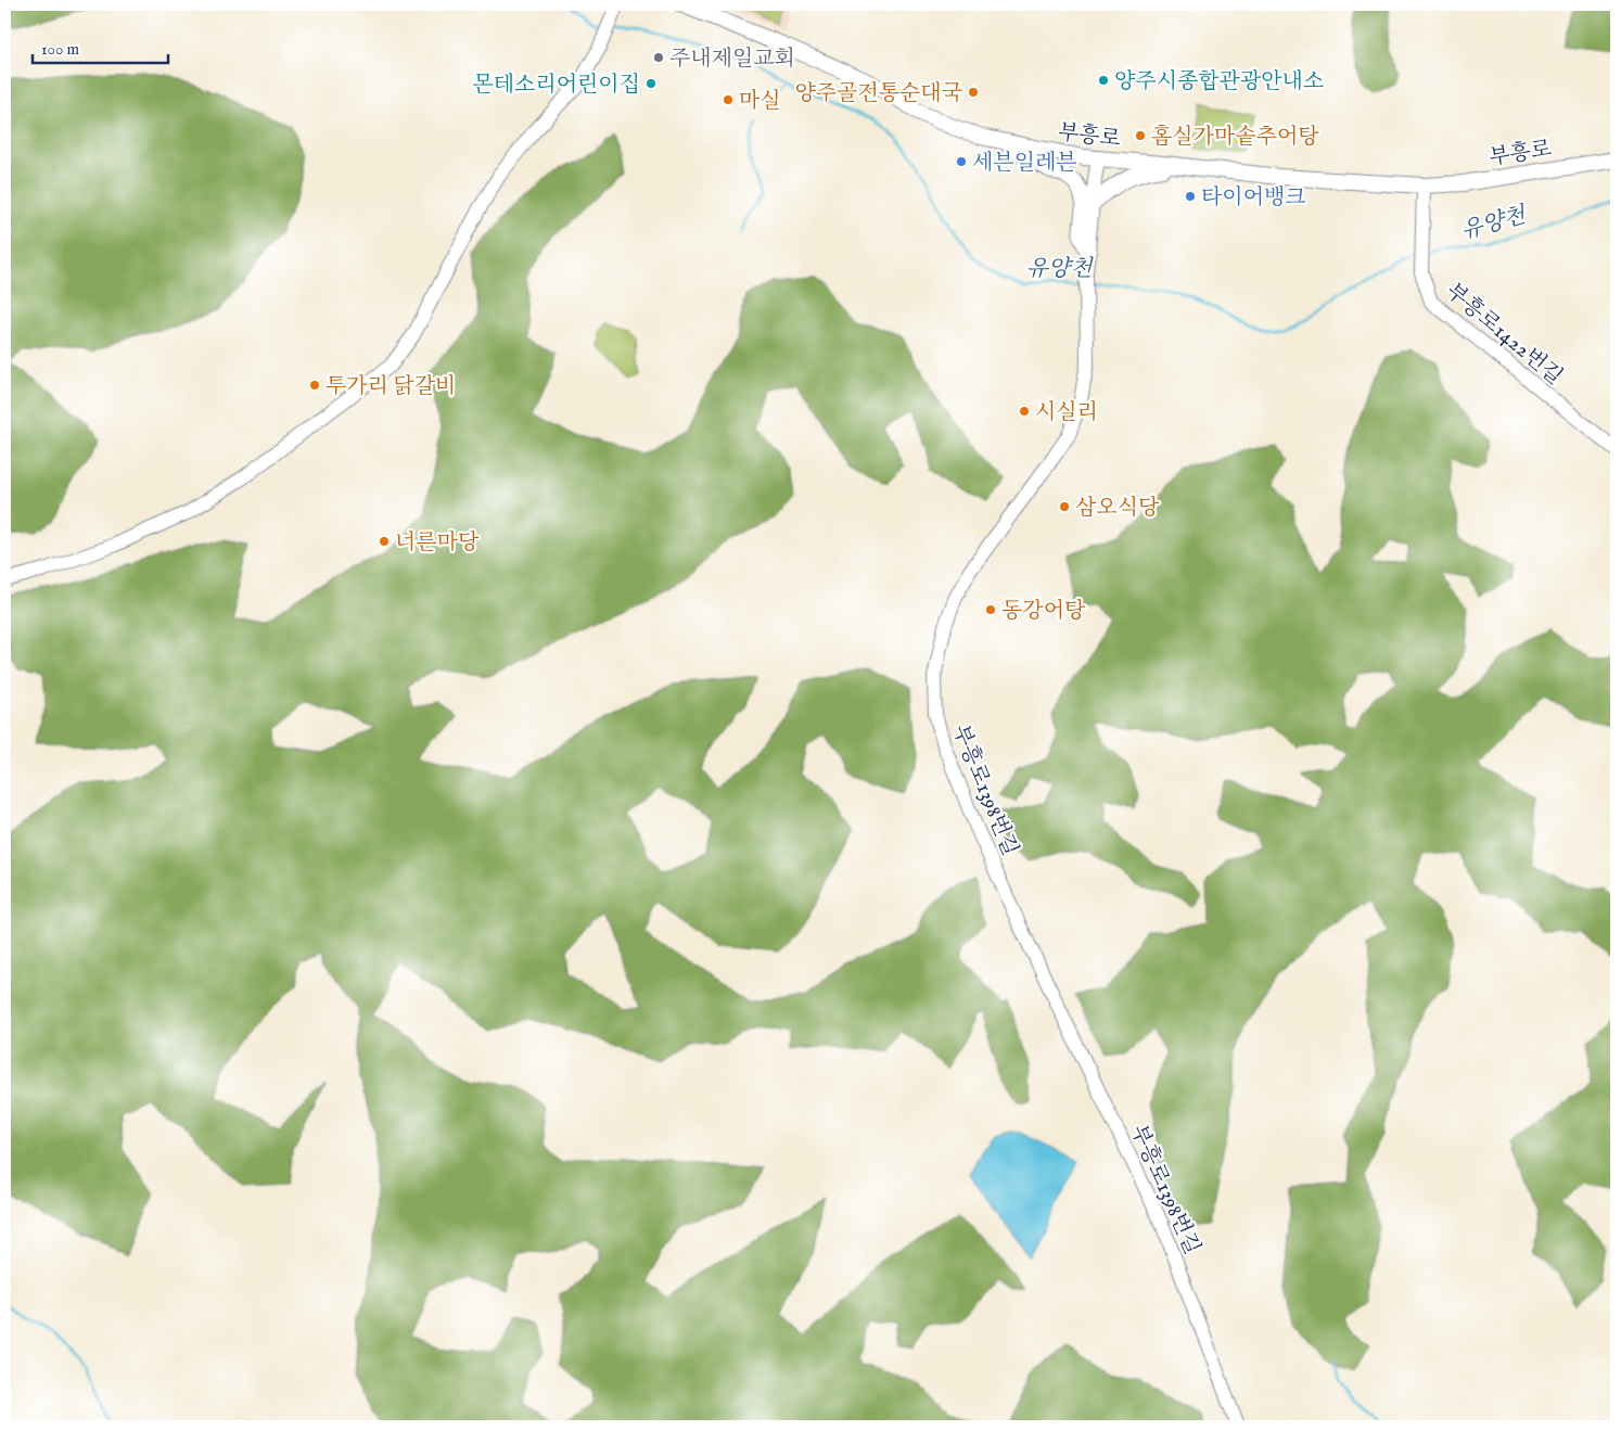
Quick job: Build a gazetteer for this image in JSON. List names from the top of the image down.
{
  "streets": {
    "main road": ["부흥로"],
    "street": ["부흥로1422번길", "부흥로1398번길"]
  },
  "crossings": [
    ["부흥로", "부흥로1422번길"],
    ["부흥로", "부흥로1398번길"]
  ],
  "water": ["유양천"],
  "places": [
    "주내제일교회",
    "양주시종합관광안내소",
    "몬테소리어린이집",
    "양주골전통순대국",
    "마실",
    "홈실가마솥추어탕",
    "세븐일레븐",
    "타이어뱅크",
    "투가리 닭갈비",
    "시실리",
    "삼오식당",
    "너른마당",
    "동강어탕"
  ],
  "scale_bar": "100 m"
}
